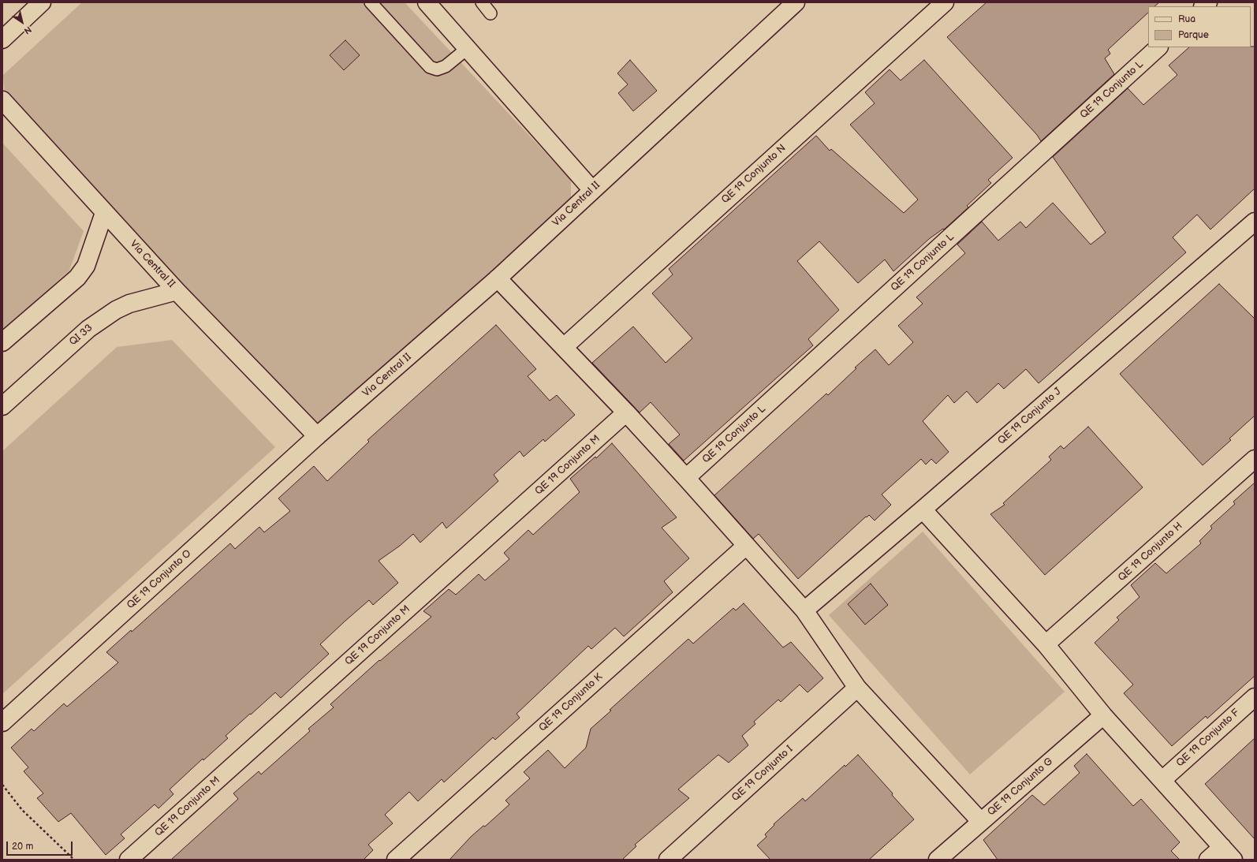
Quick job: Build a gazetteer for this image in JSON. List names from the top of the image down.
{
  "streets": {
    "street": [
      "QE 19 Conjunto L",
      "QE 19 Conjunto N",
      "Via Central II",
      "QI 33",
      "QE 19 Conjunto J",
      "QE 19 Conjunto M",
      "QE 19 Conjunto H",
      "QE 19 Conjunto O",
      "QE 19 Conjunto K",
      "QE 19 Conjunto F",
      "QE 19 Conjunto I",
      "QE 19 Conjunto G"
    ]
  },
  "crossings": [
    ["Via Central II", "QI 33"],
    ["Via Central II", "QE 19 Conjunto O"]
  ],
  "legend": ["Rua", "Parque"],
  "scale_bar": "20 m",
  "north": "bottom right"
}
